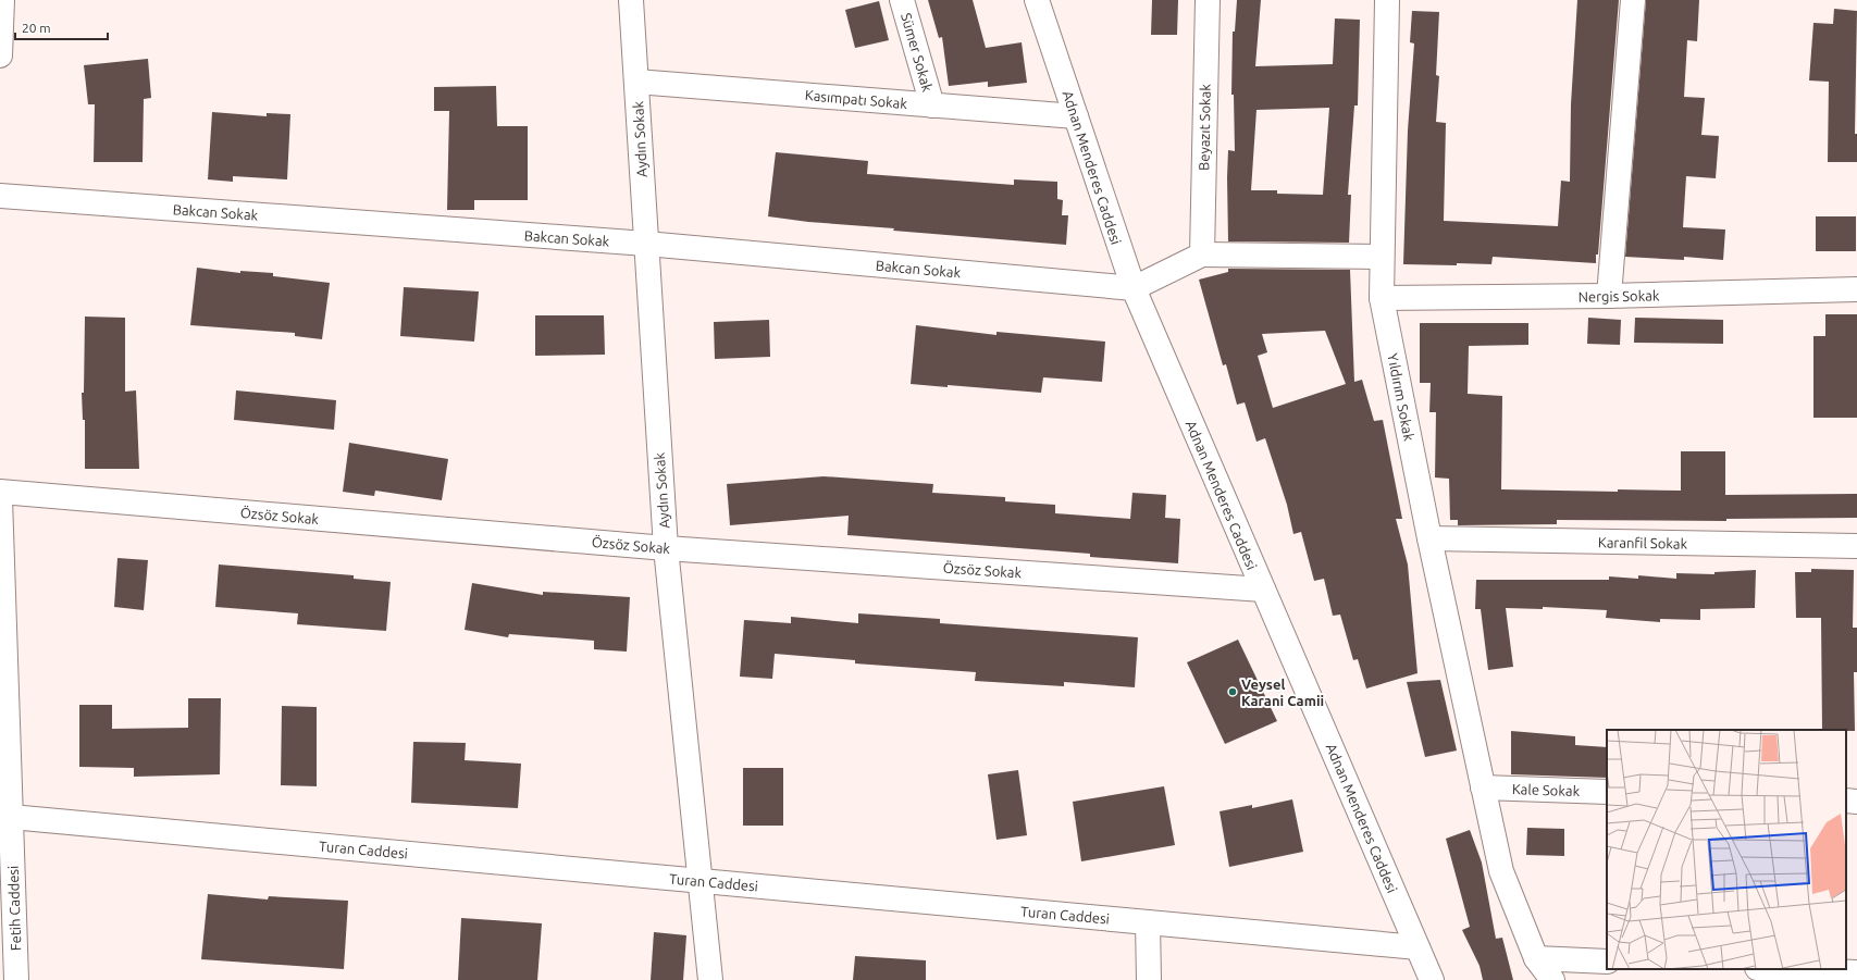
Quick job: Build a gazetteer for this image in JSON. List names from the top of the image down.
{
  "streets": {
    "street": [
      "Sümer Sokak",
      "Kasımpatı Sokak",
      "Beyazıt Sokak",
      "Aydın Sokak",
      "Adnan Menderes Caddesi",
      "Bakcan Sokak",
      "Nergis Sokak",
      "Yıldırım Sokak",
      "Özsöz Sokak",
      "Karanfil Sokak",
      "Kale Sokak",
      "Turan Caddesi",
      "Fetih Caddesi"
    ]
  },
  "crossings": [
    ["Sümer Sokak", "Kasımpatı Sokak"],
    ["Kasımpatı Sokak", "Aydın Sokak"],
    ["Kasımpatı Sokak", "Adnan Menderes Caddesi"],
    ["Aydın Sokak", "Bakcan Sokak"],
    ["Aydın Sokak", "Özsöz Sokak"],
    ["Aydın Sokak", "Turan Caddesi"],
    ["Adnan Menderes Caddesi", "Bakcan Sokak"],
    ["Adnan Menderes Caddesi", "Özsöz Sokak"],
    ["Adnan Menderes Caddesi", "Turan Caddesi"],
    ["Nergis Sokak", "Yıldırım Sokak"],
    ["Yıldırım Sokak", "Karanfil Sokak"],
    ["Yıldırım Sokak", "Kale Sokak"],
    ["Turan Caddesi", "Fetih Caddesi"]
  ],
  "places": ["Veysel Karani Camii"],
  "scale_bar": "20 m"
}
